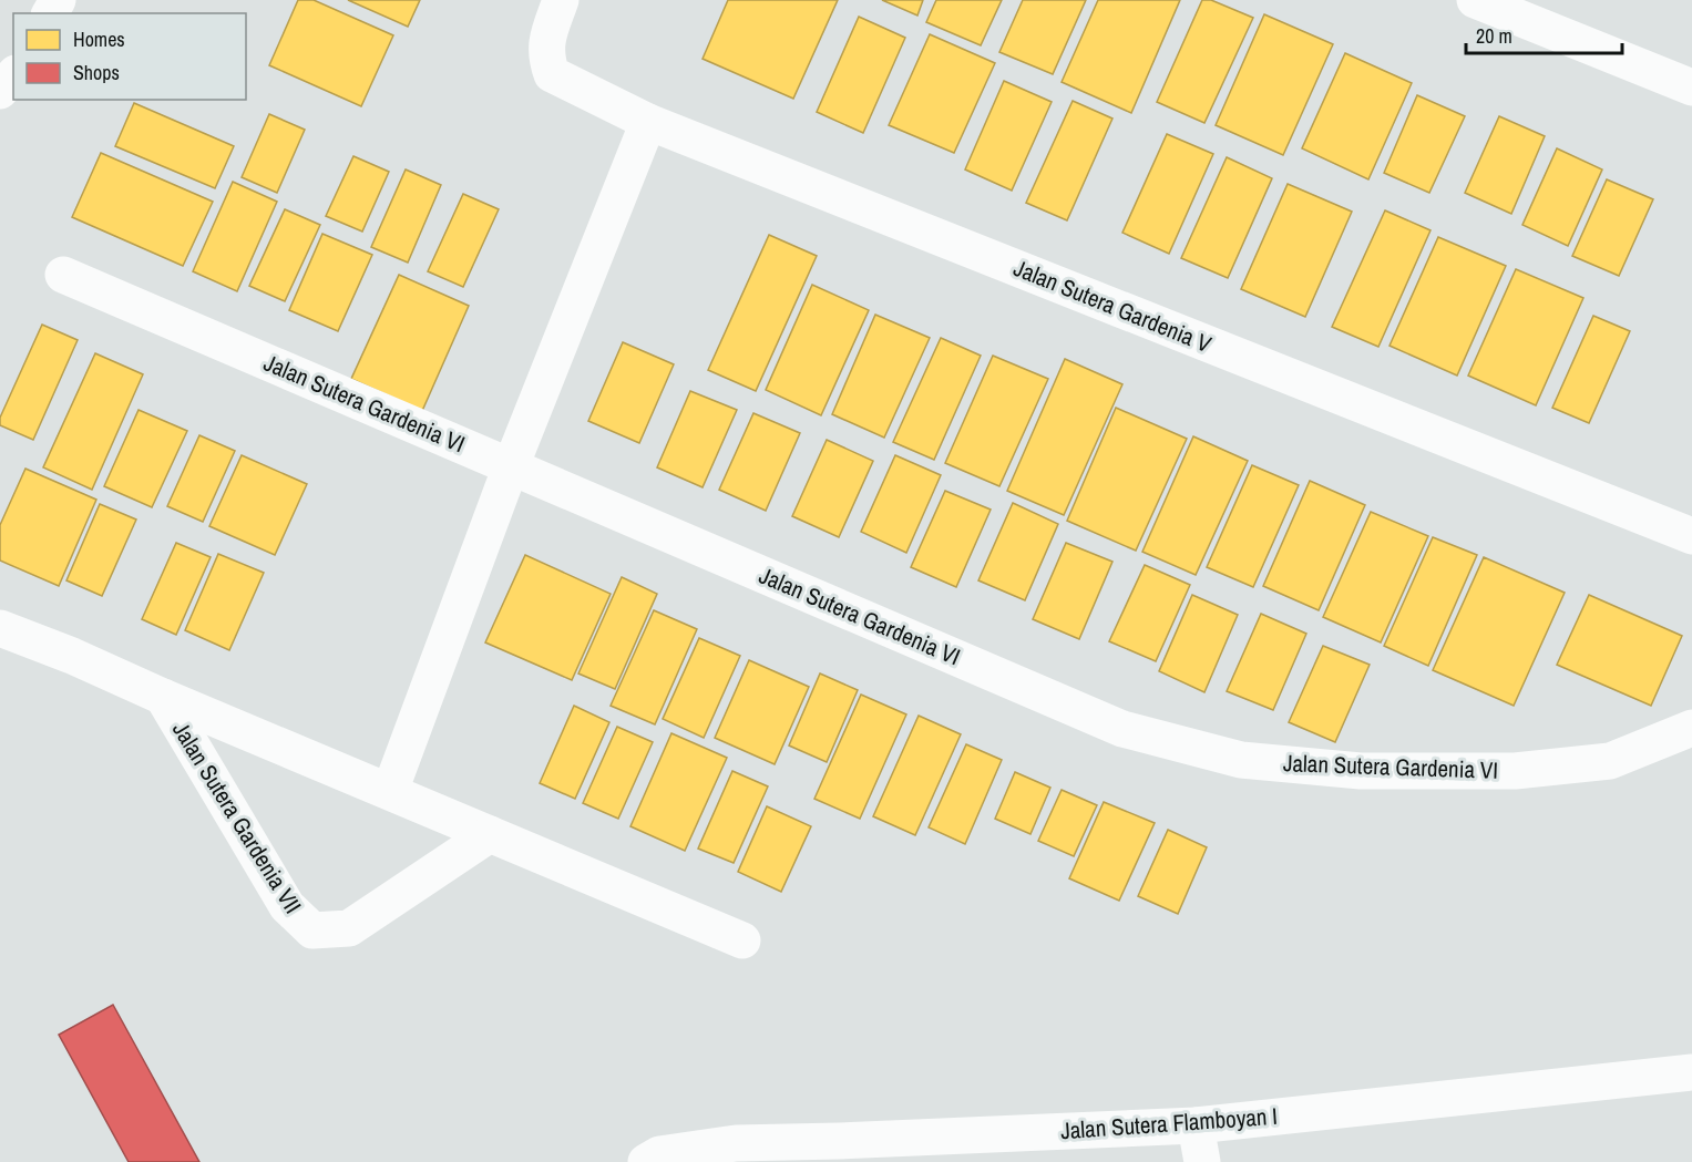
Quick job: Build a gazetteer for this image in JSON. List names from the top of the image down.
{
  "streets": {
    "street": [
      "Jalan Sutera Gardenia V",
      "Jalan Sutera Gardenia VI",
      "Jalan Sutera Gardenia VII",
      "Jalan Sutera Flamboyan I"
    ]
  },
  "legend": ["Homes", "Shops"],
  "scale_bar": "20 m"
}
